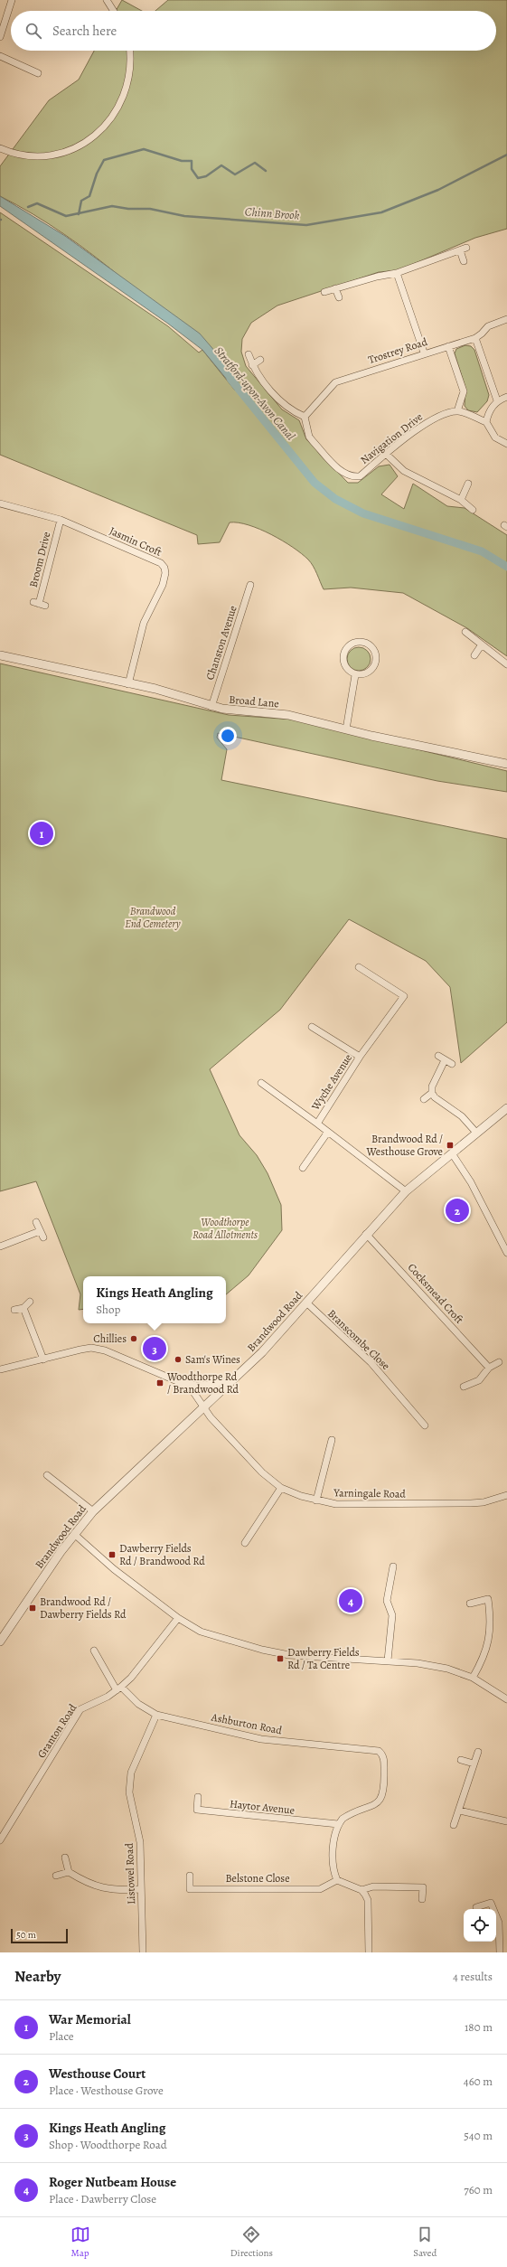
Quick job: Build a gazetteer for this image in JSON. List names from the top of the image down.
{
  "streets": {
    "street": [
      "Trostrey Road",
      "Navigation Drive",
      "Jasmin Croft",
      "Broom Drive",
      "Chanston Avenue",
      "Broad Lane",
      "Wyche Avenue",
      "Cocksmead Croft",
      "Brandwood Road",
      "Branscombe Close",
      "Yarningale Road",
      "Ashburton Road",
      "Granton Road",
      "Haytor Avenue",
      "Listowel Road",
      "Belstone Close"
    ]
  },
  "crossings": [
    ["Trostrey Road", "Navigation Drive"],
    ["Jasmin Croft", "Broom Drive"],
    ["Jasmin Croft", "Broad Lane"],
    ["Chanston Avenue", "Broad Lane"],
    ["Wyche Avenue", "Brandwood Road"],
    ["Cocksmead Croft", "Brandwood Road"],
    ["Brandwood Road", "Branscombe Close"],
    ["Brandwood Road", "Yarningale Road"],
    ["Ashburton Road", "Granton Road"],
    ["Ashburton Road", "Haytor Avenue"],
    ["Ashburton Road", "Listowel Road"]
  ],
  "water": ["Chinn Brook", "Stratford-upon-Avon Canal"],
  "parks": ["Brandwood End Cemetery", "Woodthorpe Road Allotments"],
  "places": {
    "transit": [
      "Brandwood Rd / Westhouse Grove",
      "Woodthorpe Rd / Brandwood Rd",
      "Dawberry Fields Rd / Brandwood Rd",
      "Brandwood Rd / Dawberry Fields Rd",
      "Dawberry Fields Rd / Ta Centre"
    ],
    "other": ["Chillies", "Sam's Wines"]
  },
  "scale_bar": "50 m",
  "page": {
    "search": "Search here",
    "pins": [
      "1",
      "2",
      "3",
      "4"
    ],
    "popup": ["Kings Heath Angling", "Shop"],
    "scale": "50 m",
    "heading": ["Nearby", "4 results"],
    "list": [
      {
        "mark": "1",
        "name": "War Memorial",
        "note": "Place",
        "value": "180 m"
      },
      {
        "mark": "2",
        "name": "Westhouse Court",
        "note": "Place · Westhouse Grove",
        "value": "460 m"
      },
      {
        "mark": "3",
        "name": "Kings Heath Angling",
        "note": "Shop · Woodthorpe Road",
        "value": "540 m"
      },
      {
        "mark": "4",
        "name": "Roger Nutbeam House",
        "note": "Place · Dawberry Close",
        "value": "760 m"
      }
    ],
    "nav": ["Map", "Directions", "Saved"]
  }
}
